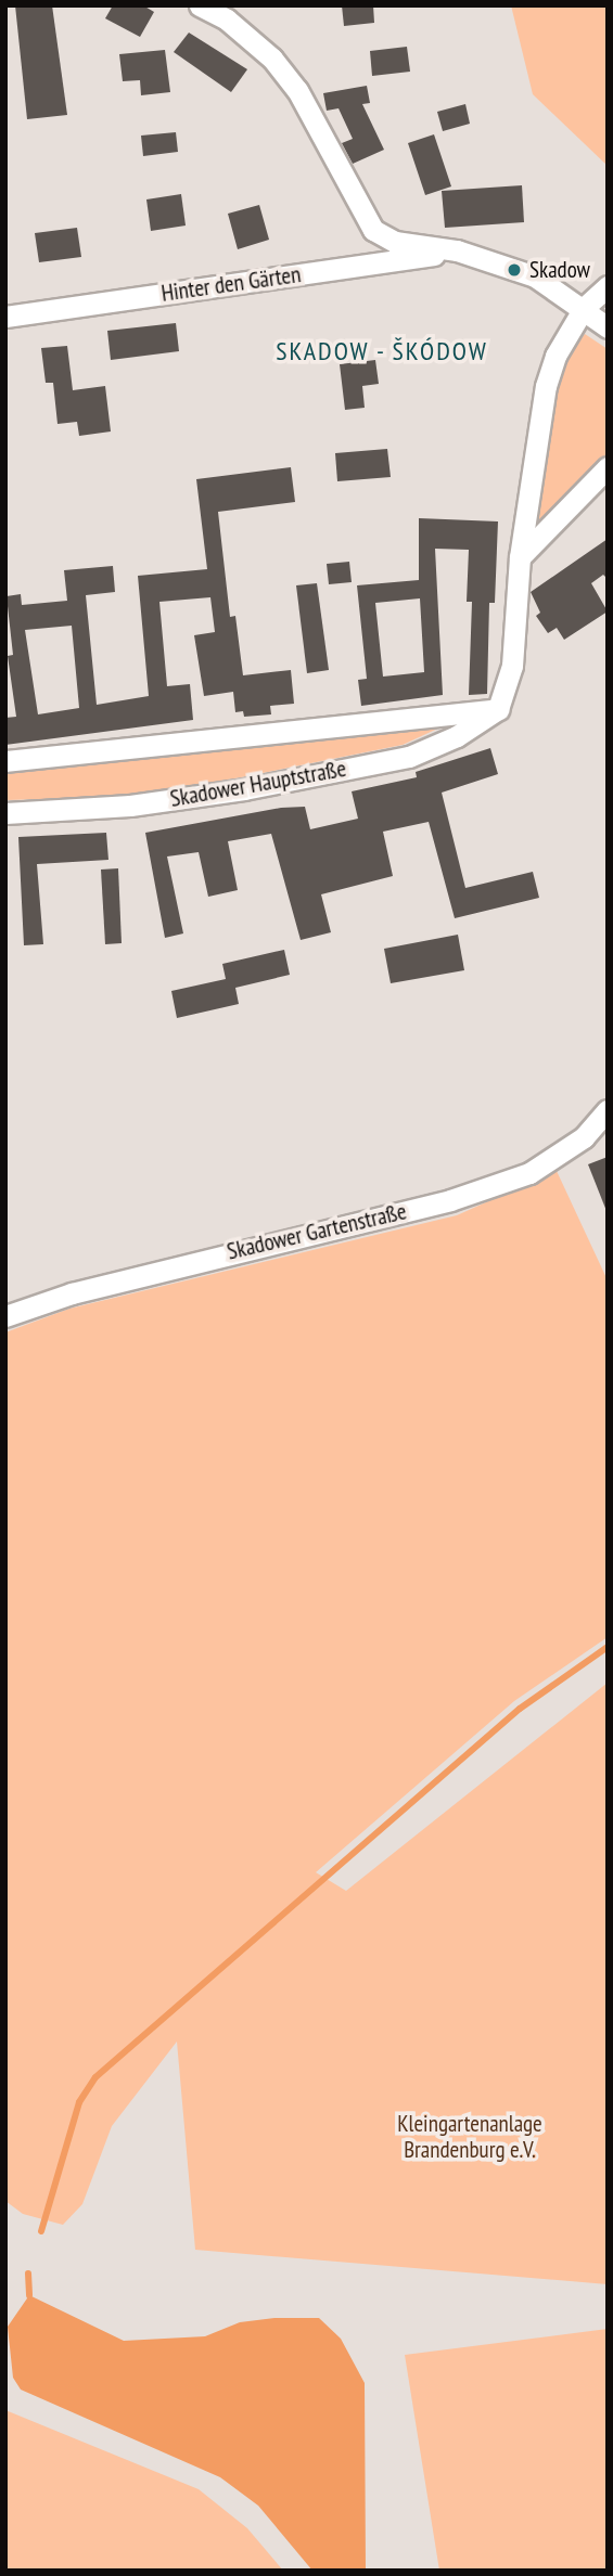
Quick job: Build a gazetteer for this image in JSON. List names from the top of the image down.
{
  "streets": {
    "street": ["Hinter den Gärten", "Skadower Hauptstraße", "Skadower Gartenstraße"]
  },
  "districts": ["SKADOW - ŠKÓDOW"],
  "parks": ["Kleingartenanlage Brandenburg e.V."],
  "places": ["Skadow"]
}
